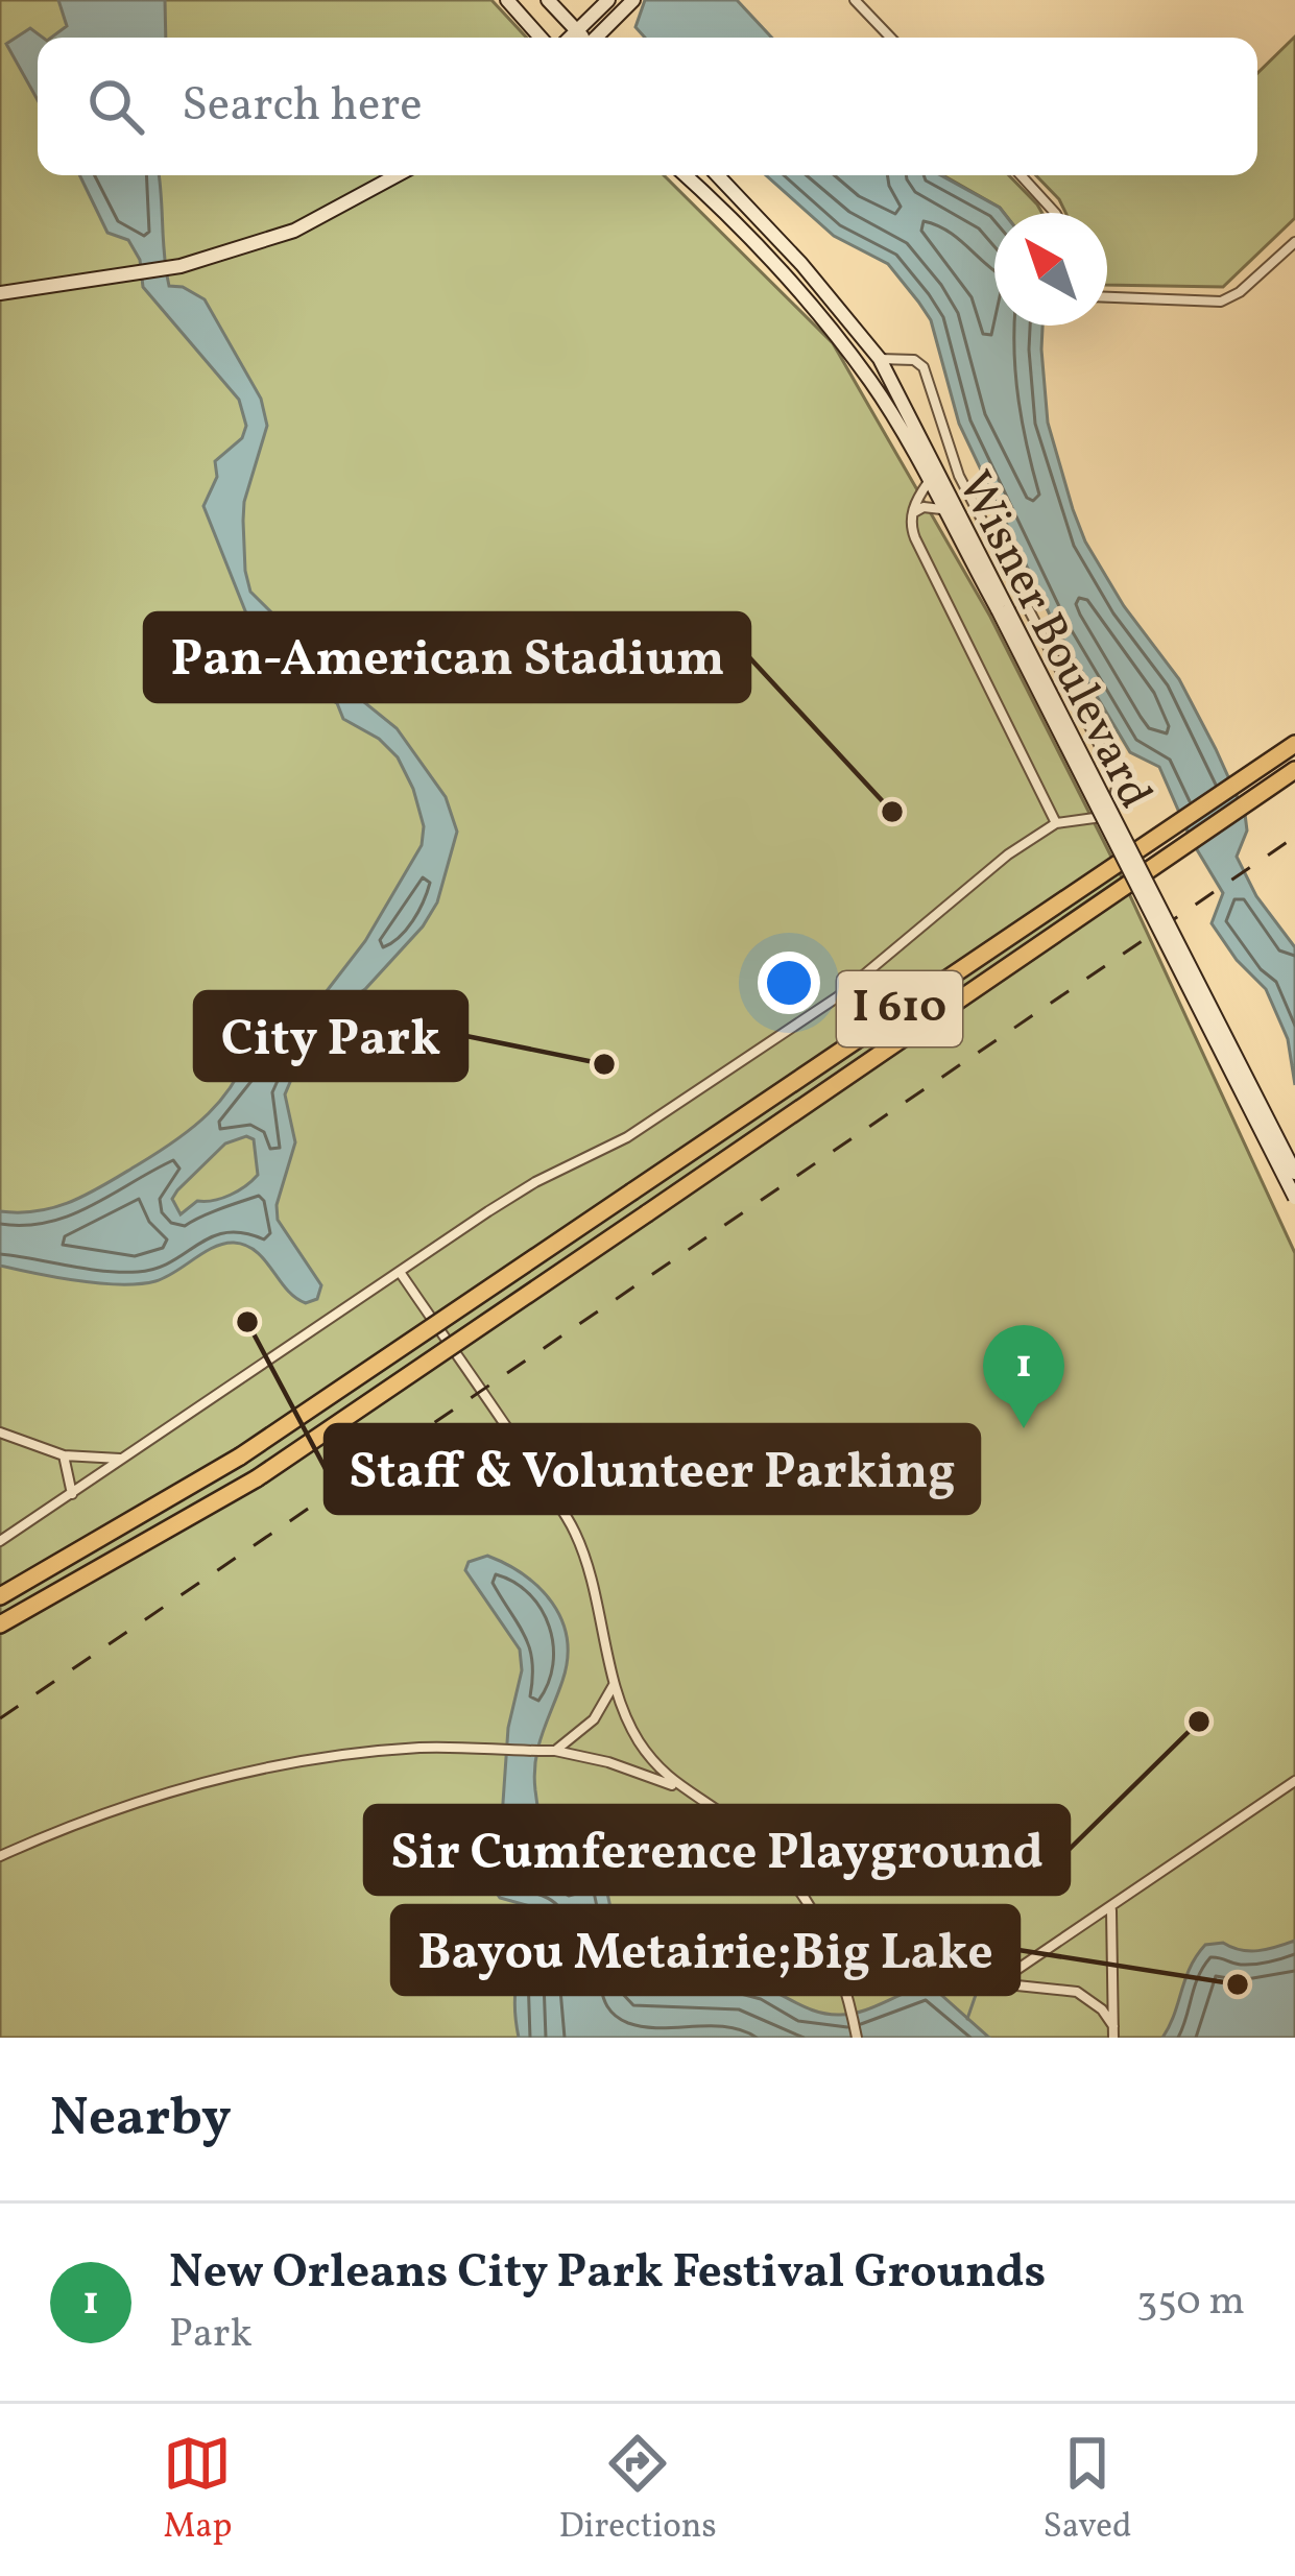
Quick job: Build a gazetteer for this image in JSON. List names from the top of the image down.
{
  "streets": {
    "highway": ["I 610"],
    "street": ["Wisner Boulevard"]
  },
  "places": [
    "Pan-American Stadium",
    "City Park",
    "Staff & Volunteer Parking",
    "Sir Cumference Playground",
    "Bayou Metairie;Big Lake"
  ],
  "north": "top left",
  "page": {
    "search": "Search here",
    "pins": "1",
    "heading": "Nearby",
    "list": [
      {
        "mark": "1",
        "name": "New Orleans City Park Festival Grounds",
        "note": "Park",
        "value": "350 m"
      }
    ],
    "nav": ["Map", "Directions", "Saved"]
  }
}
